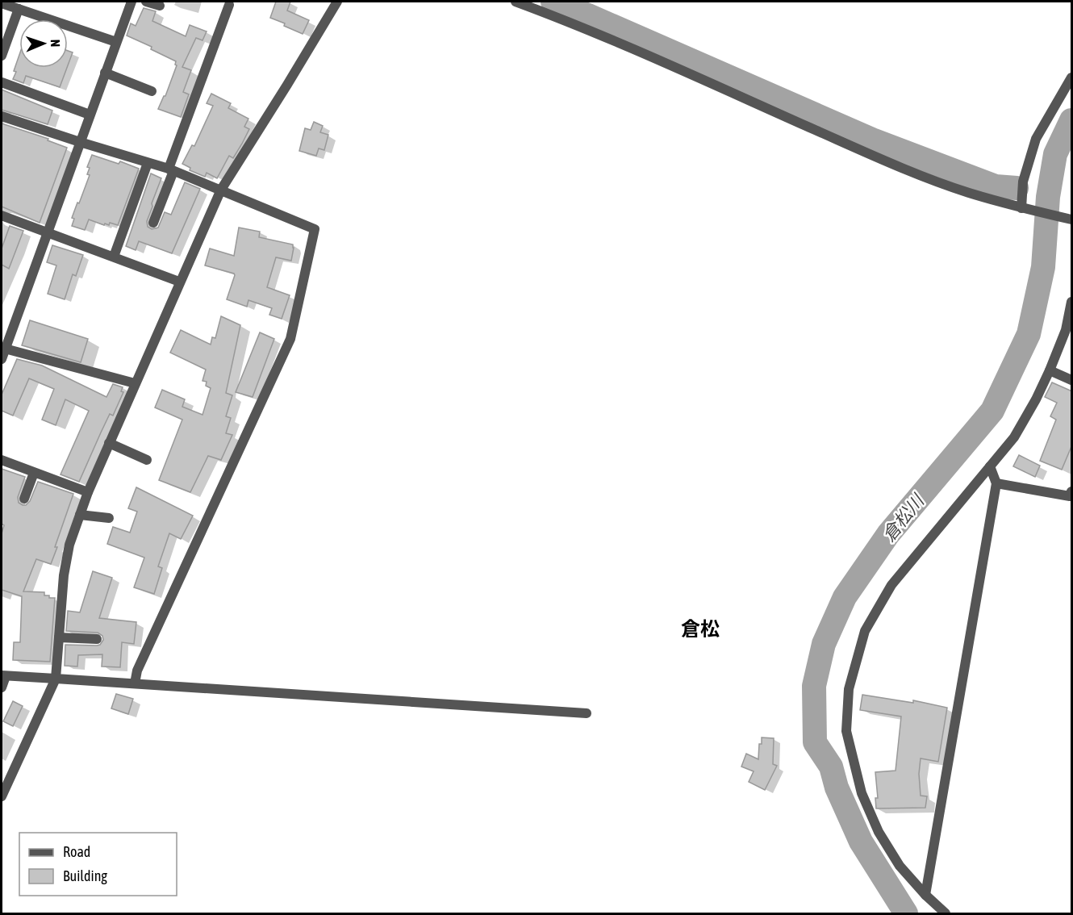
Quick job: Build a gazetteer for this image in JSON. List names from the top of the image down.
{
  "districts": ["倉松"],
  "water": ["倉松川"],
  "legend": ["Road", "Building"],
  "north": "right"
}
